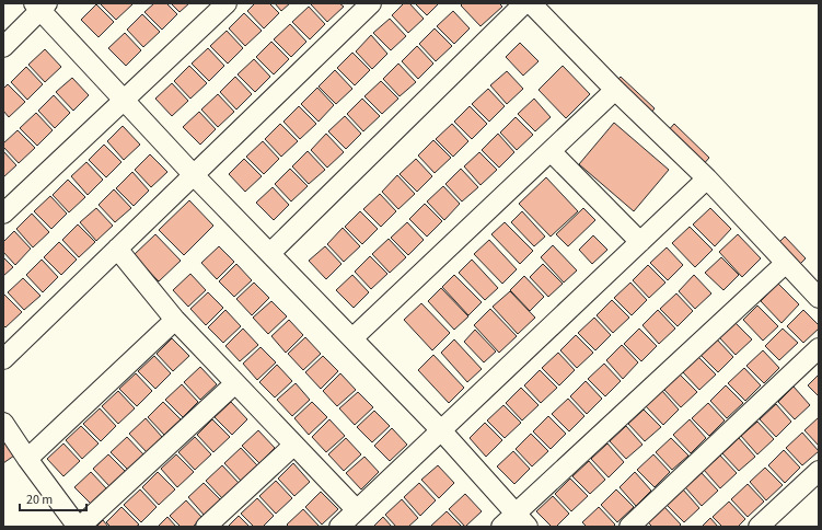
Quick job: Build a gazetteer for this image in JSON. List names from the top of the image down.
{
  "scale_bar": "20 m"
}
